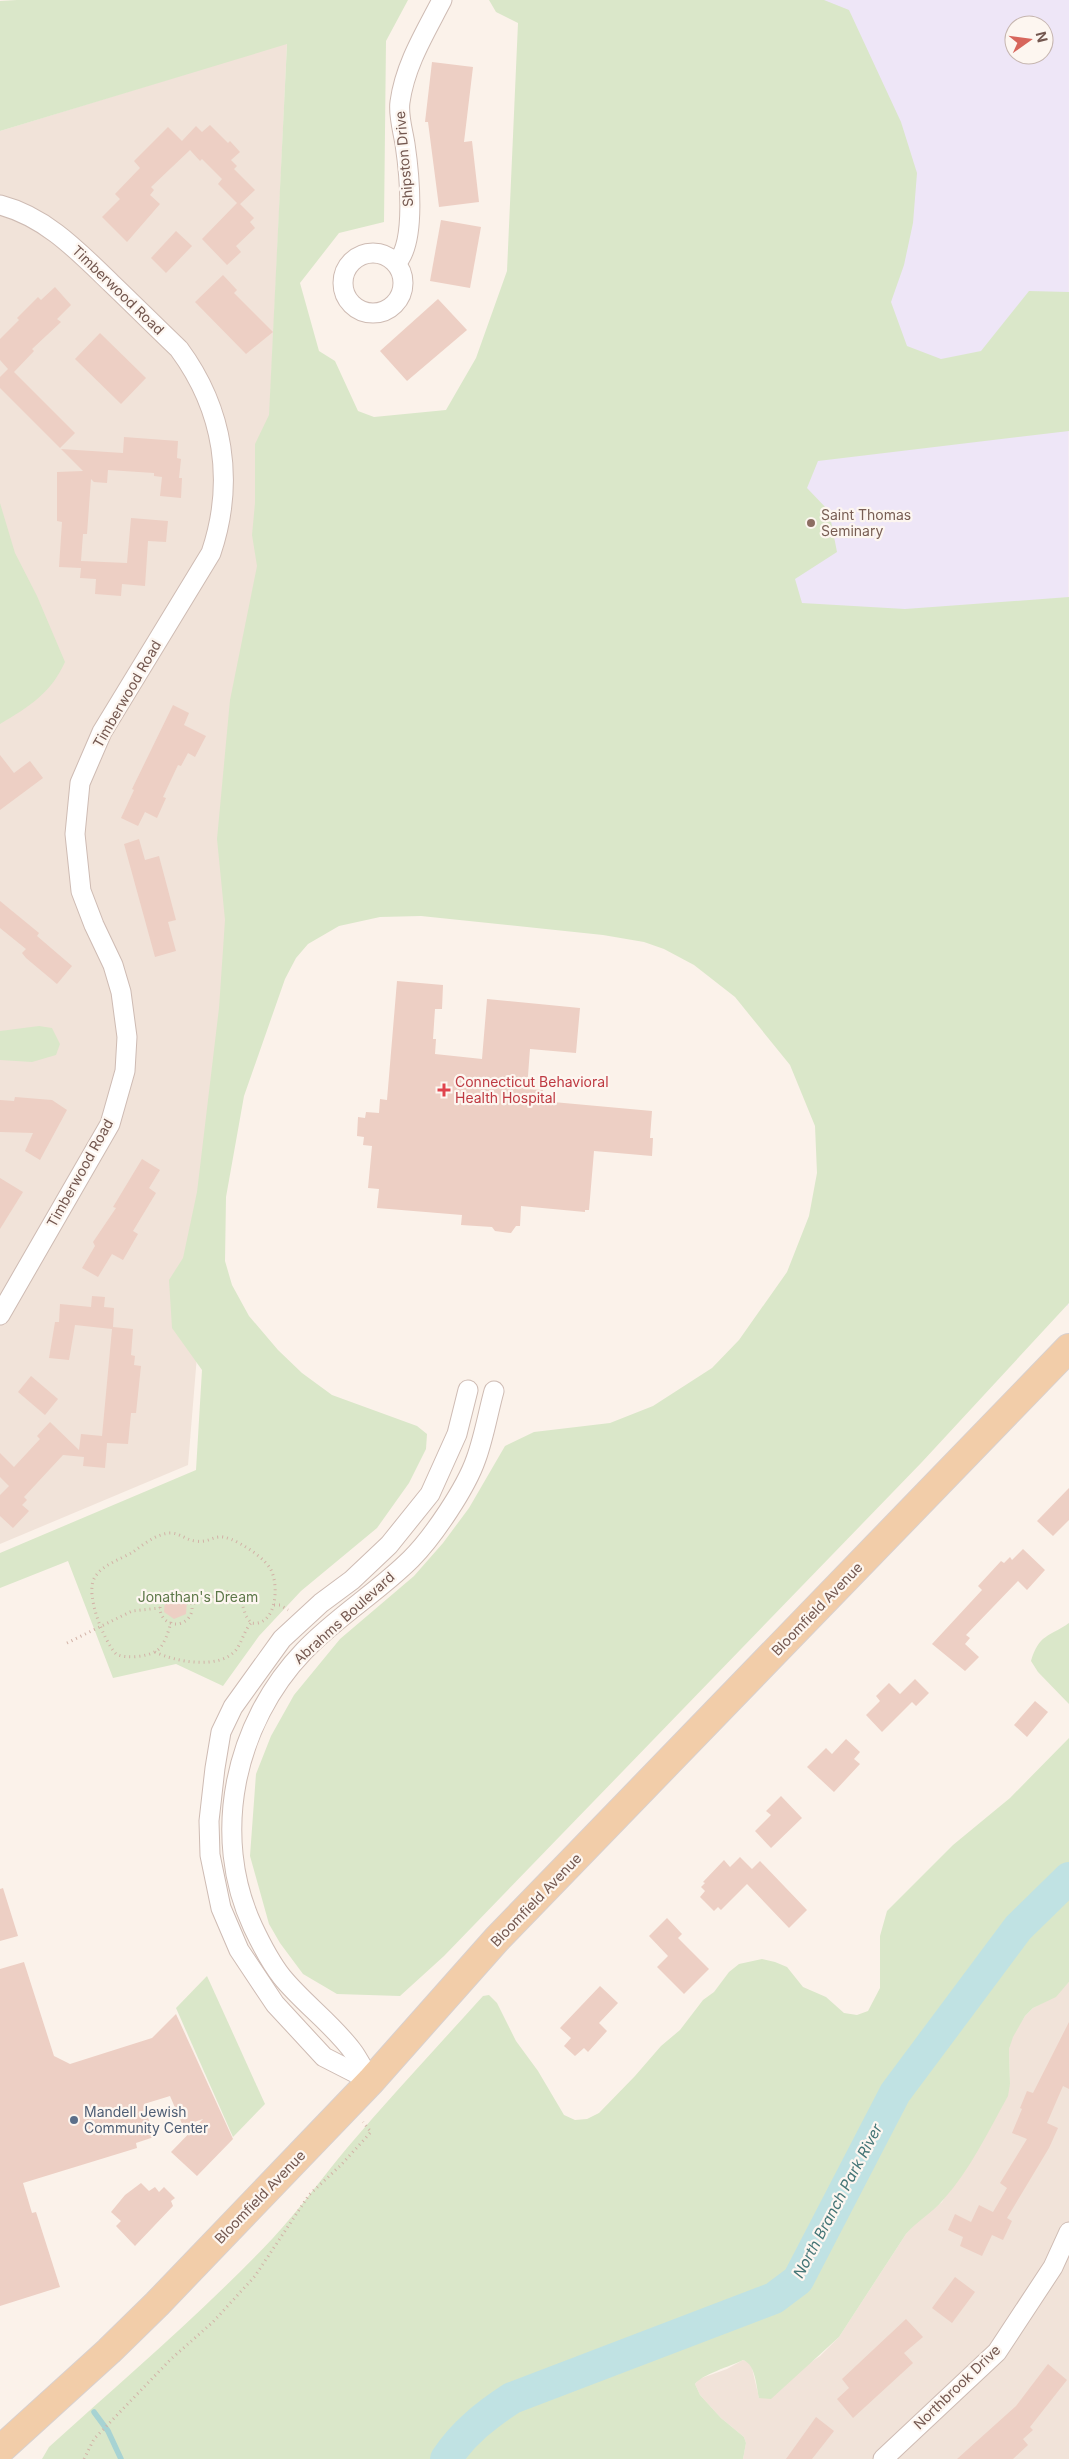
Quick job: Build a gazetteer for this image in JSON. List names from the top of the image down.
{
  "streets": {
    "main road": ["Bloomfield Avenue"],
    "street": [
      "Shipston Drive",
      "Timberwood Road",
      "Abrahms Boulevard",
      "Northbrook Drive"
    ]
  },
  "crossings": [
    ["Bloomfield Avenue", "Abrahms Boulevard"]
  ],
  "water": ["North Branch Park River"],
  "parks": ["Jonathan's Dream"],
  "places": {
    "other": ["Saint Thomas Seminary", "Mandell Jewish Community Center"],
    "health": ["Connecticut Behavioral Health Hospital"]
  },
  "north": "right"
}
